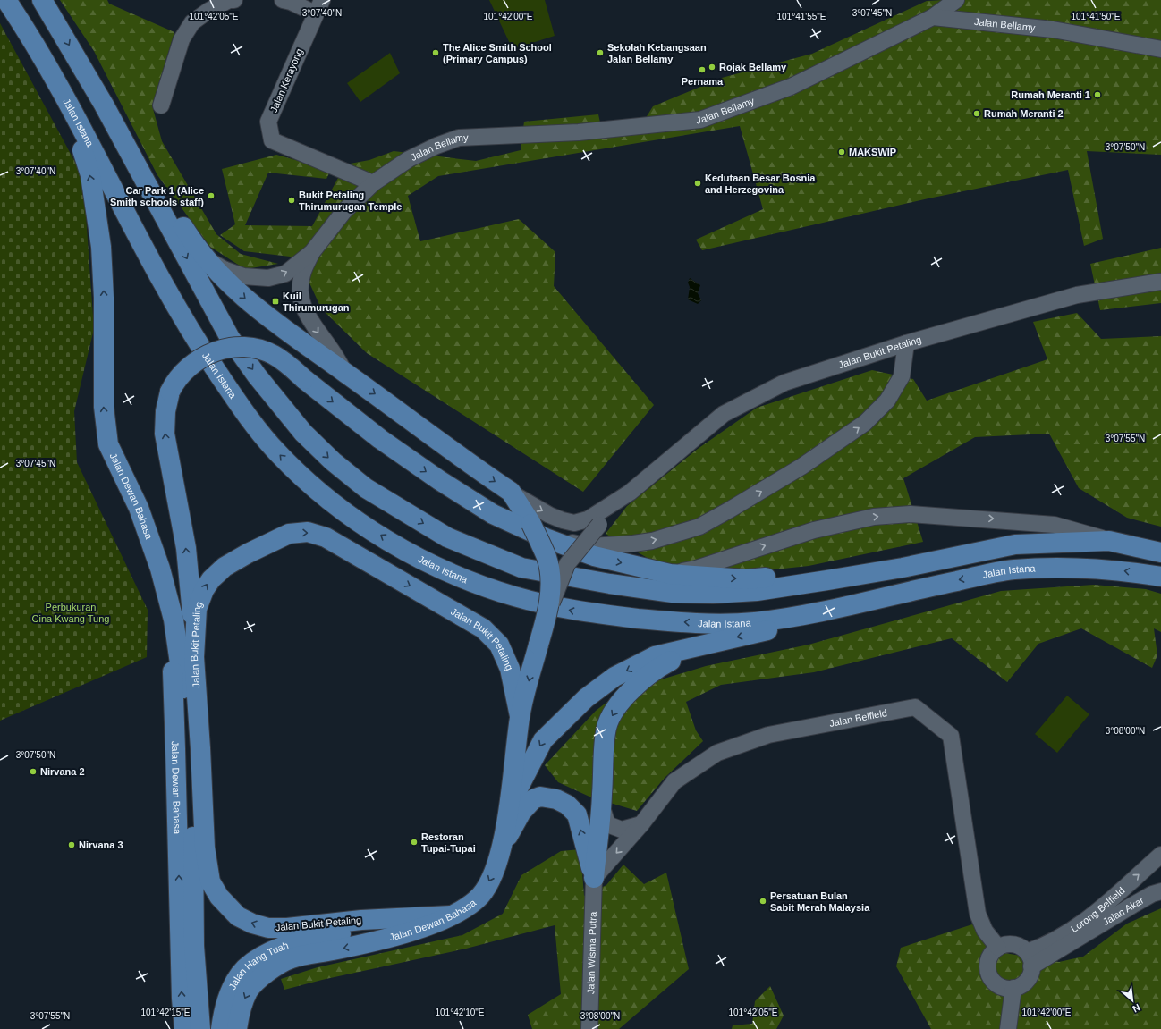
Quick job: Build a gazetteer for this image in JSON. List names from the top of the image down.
{
  "streets": {
    "main road": [
      "Jalan Istana",
      "Jalan Bukit Petaling",
      "Jalan Dewan Bahasa",
      "Jalan Hang Tuah"
    ],
    "street": [
      "Jalan Bellamy",
      "Jalan Kerayong",
      "Jalan Belfield",
      "Lorong Belfield",
      "Jalan Akar",
      "Jalan Wisma Putra"
    ]
  },
  "crossings": [
    ["Jalan Bellamy", "Jalan Kerayong"],
    ["Jalan Istana", "Jalan Dewan Bahasa"],
    ["Jalan Bukit Petaling", "Jalan Dewan Bahasa"],
    ["Jalan Dewan Bahasa", "Jalan Hang Tuah"],
    ["Jalan Belfield", "Lorong Belfield"],
    ["Jalan Belfield", "Jalan Akar"],
    ["Jalan Belfield", "Jalan Wisma Putra"],
    ["Lorong Belfield", "Jalan Akar"]
  ],
  "one_way": ["Lorong Belfield"],
  "parks": ["Perbukuran Cina Kwang Tung"],
  "places": {
    "other": [
      "The Alice Smith School (Primary Campus)",
      "Sekolah Kebangsaan Jalan Bellamy",
      "Rojak Bellamy",
      "Pernama",
      "Rumah Meranti 1",
      "Rumah Meranti 2",
      "MAKSWIP",
      "Kedutaan Besar Bosnia and Herzegovina",
      "Car Park 1 (Alice Smith schools staff)",
      "Bukit Petaling Thirumurugan Temple",
      "Nirvana 2",
      "Restoran Tupai-Tupai",
      "Nirvana 3",
      "Persatuan Bulan Sabit Merah Malaysia"
    ],
    "transit": ["Kuil Thirumurugan"]
  },
  "north": "bottom right",
  "coordinates": [
    "3°07'40\"N",
    "3°07'45\"N",
    "101°42'05\"E",
    "101°42'00\"E",
    "101°41'55\"E",
    "101°41'50\"E",
    "3°07'50\"N",
    "3°07'55\"N",
    "3°08'00\"N",
    "101°42'15\"E",
    "101°42'10\"E"
  ]
}
